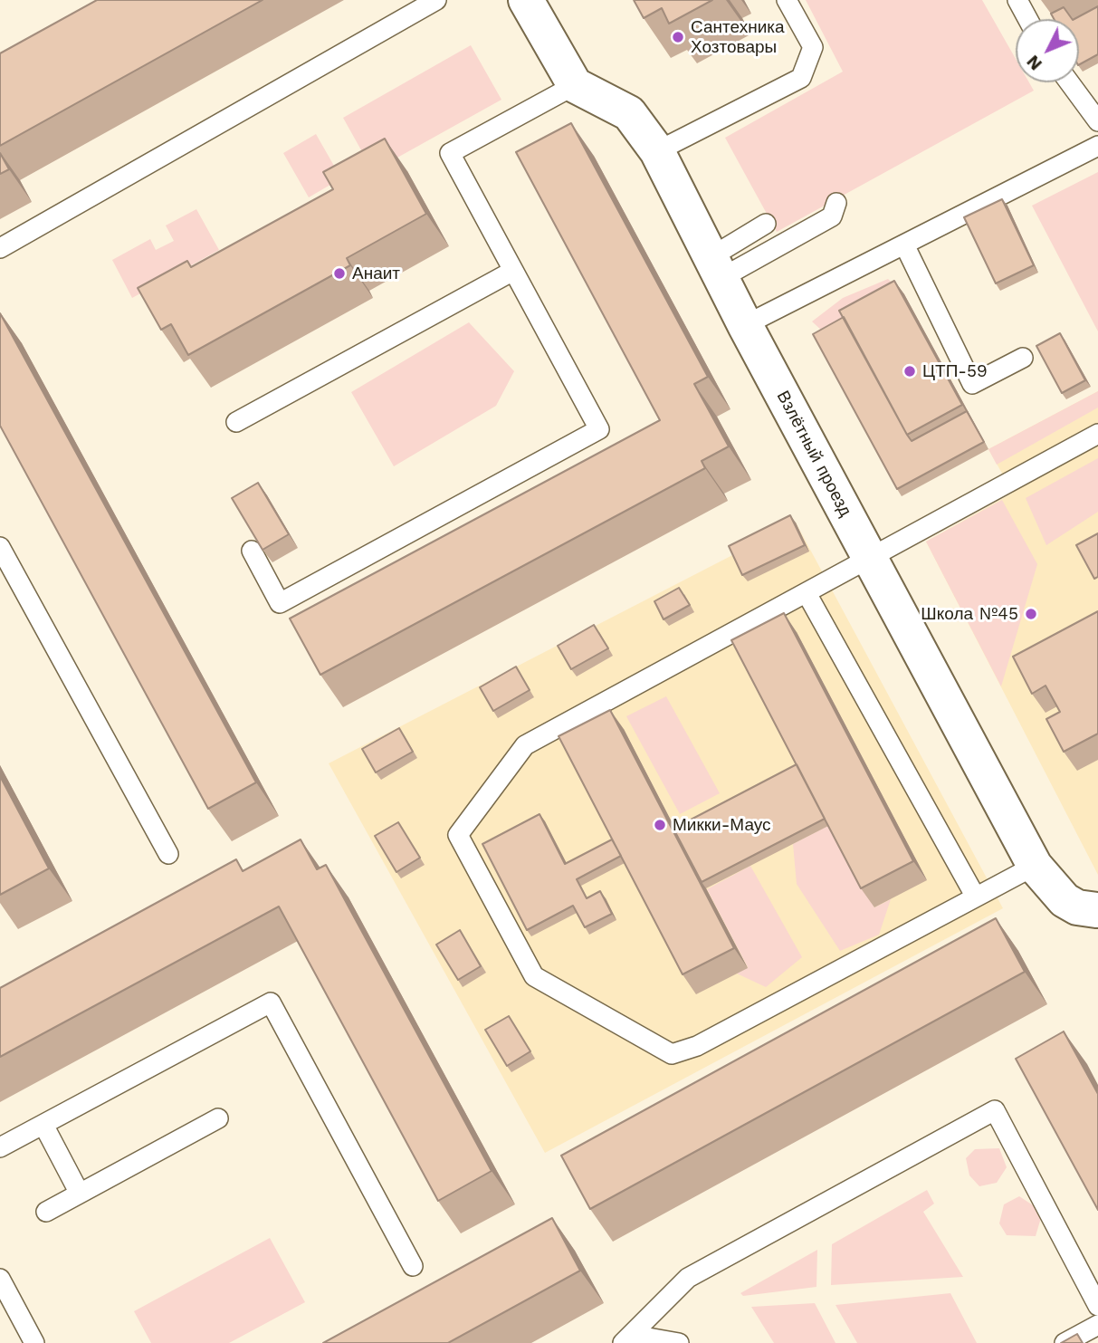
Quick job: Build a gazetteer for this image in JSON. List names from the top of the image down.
{
  "streets": {
    "street": ["Взлётный проезд"]
  },
  "places": [
    "Сантехника Хозтовары",
    "Анаит",
    "ЦТП-59",
    "Школа №45",
    "Микки-Маус"
  ],
  "north": "bottom left"
}
